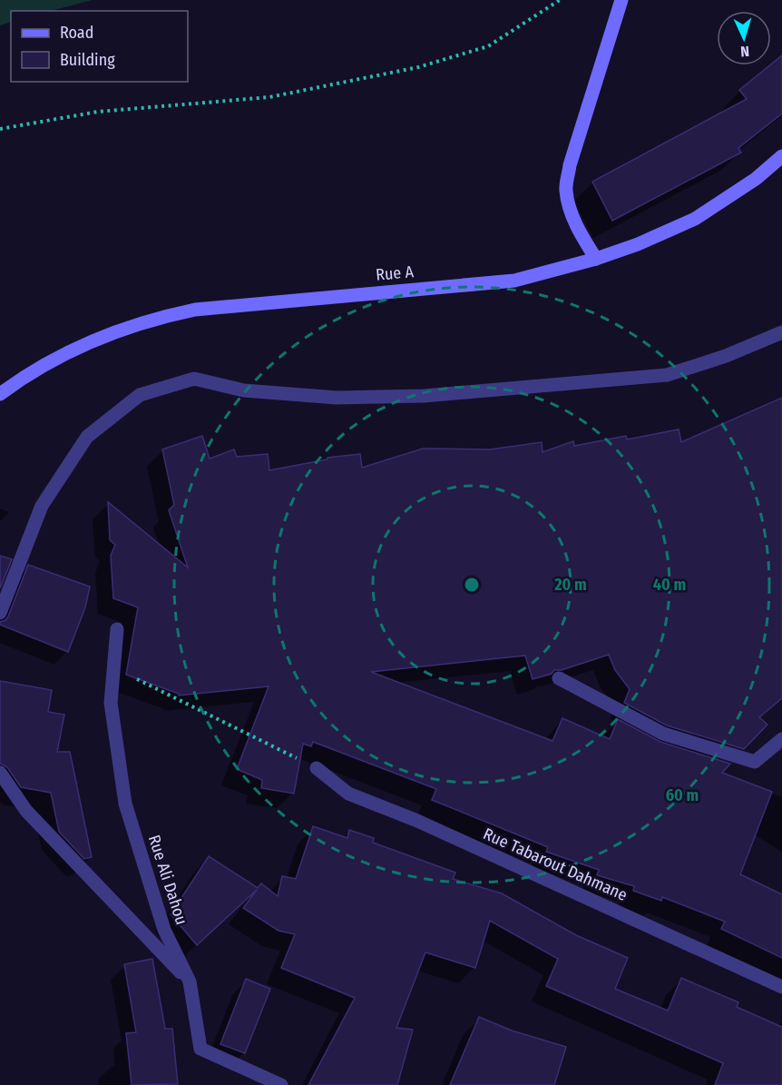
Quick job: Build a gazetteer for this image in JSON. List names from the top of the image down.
{
  "streets": {
    "street": ["Rue A", "Rue Tabarout Dahmane", "Rue Ali Dahou"]
  },
  "legend": ["Road", "Building"],
  "north": "bottom",
  "rings": ["20 m", "40 m", "60 m"]
}
